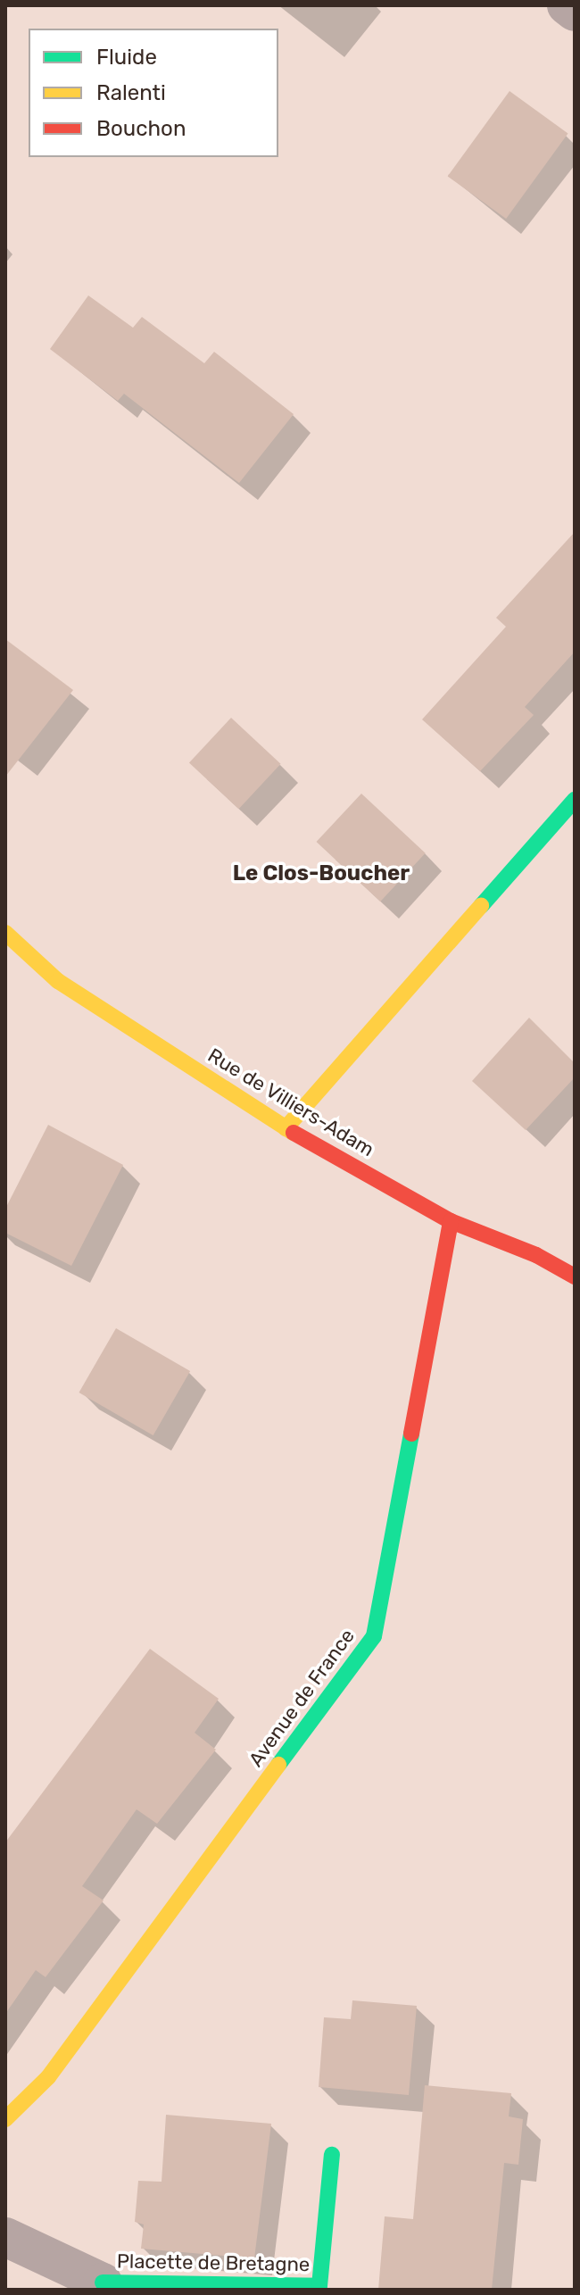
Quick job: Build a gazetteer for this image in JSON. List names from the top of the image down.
{
  "streets": {
    "street": ["Rue de Villiers-Adam", "Avenue de France", "Placette de Bretagne"]
  },
  "crossings": [
    ["Rue de Villiers-Adam", "Avenue de France"]
  ],
  "districts": ["Le Clos-Boucher"],
  "legend": ["Fluide", "Ralenti", "Bouchon"]
}
